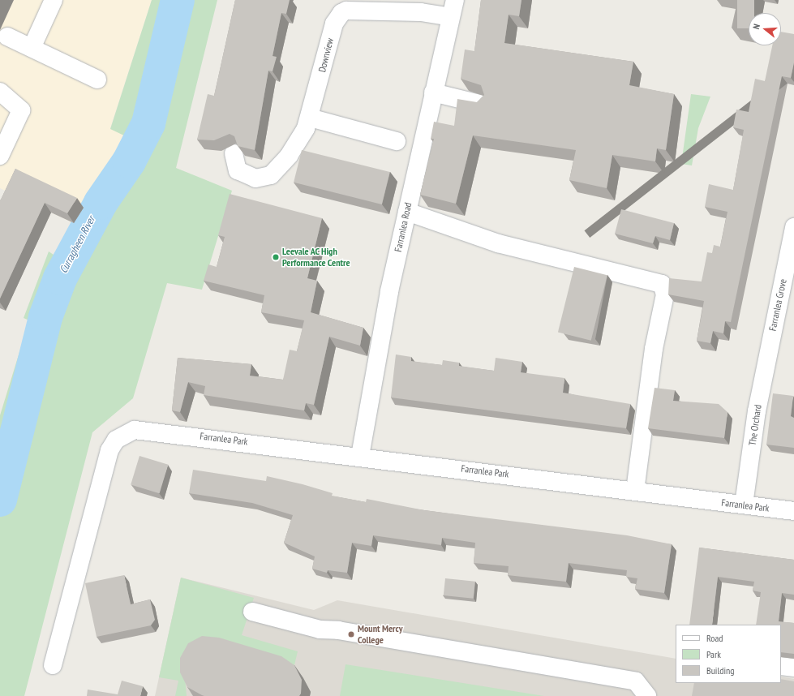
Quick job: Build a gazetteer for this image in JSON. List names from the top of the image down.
{
  "streets": {
    "street": [
      "Downview",
      "Farranlea Road",
      "Farranlea Grove",
      "The Orchard",
      "Farranlea Park"
    ]
  },
  "crossings": [
    ["Downview", "Farranlea Road"],
    ["Farranlea Road", "Farranlea Park"],
    ["Farranlea Grove", "The Orchard"],
    ["The Orchard", "Farranlea Park"]
  ],
  "water": ["Curragheen River"],
  "places": ["Leevale AC High Performance Centre", "Mount Mercy College"],
  "legend": ["Road", "Park", "Building"],
  "north": "left"
}
